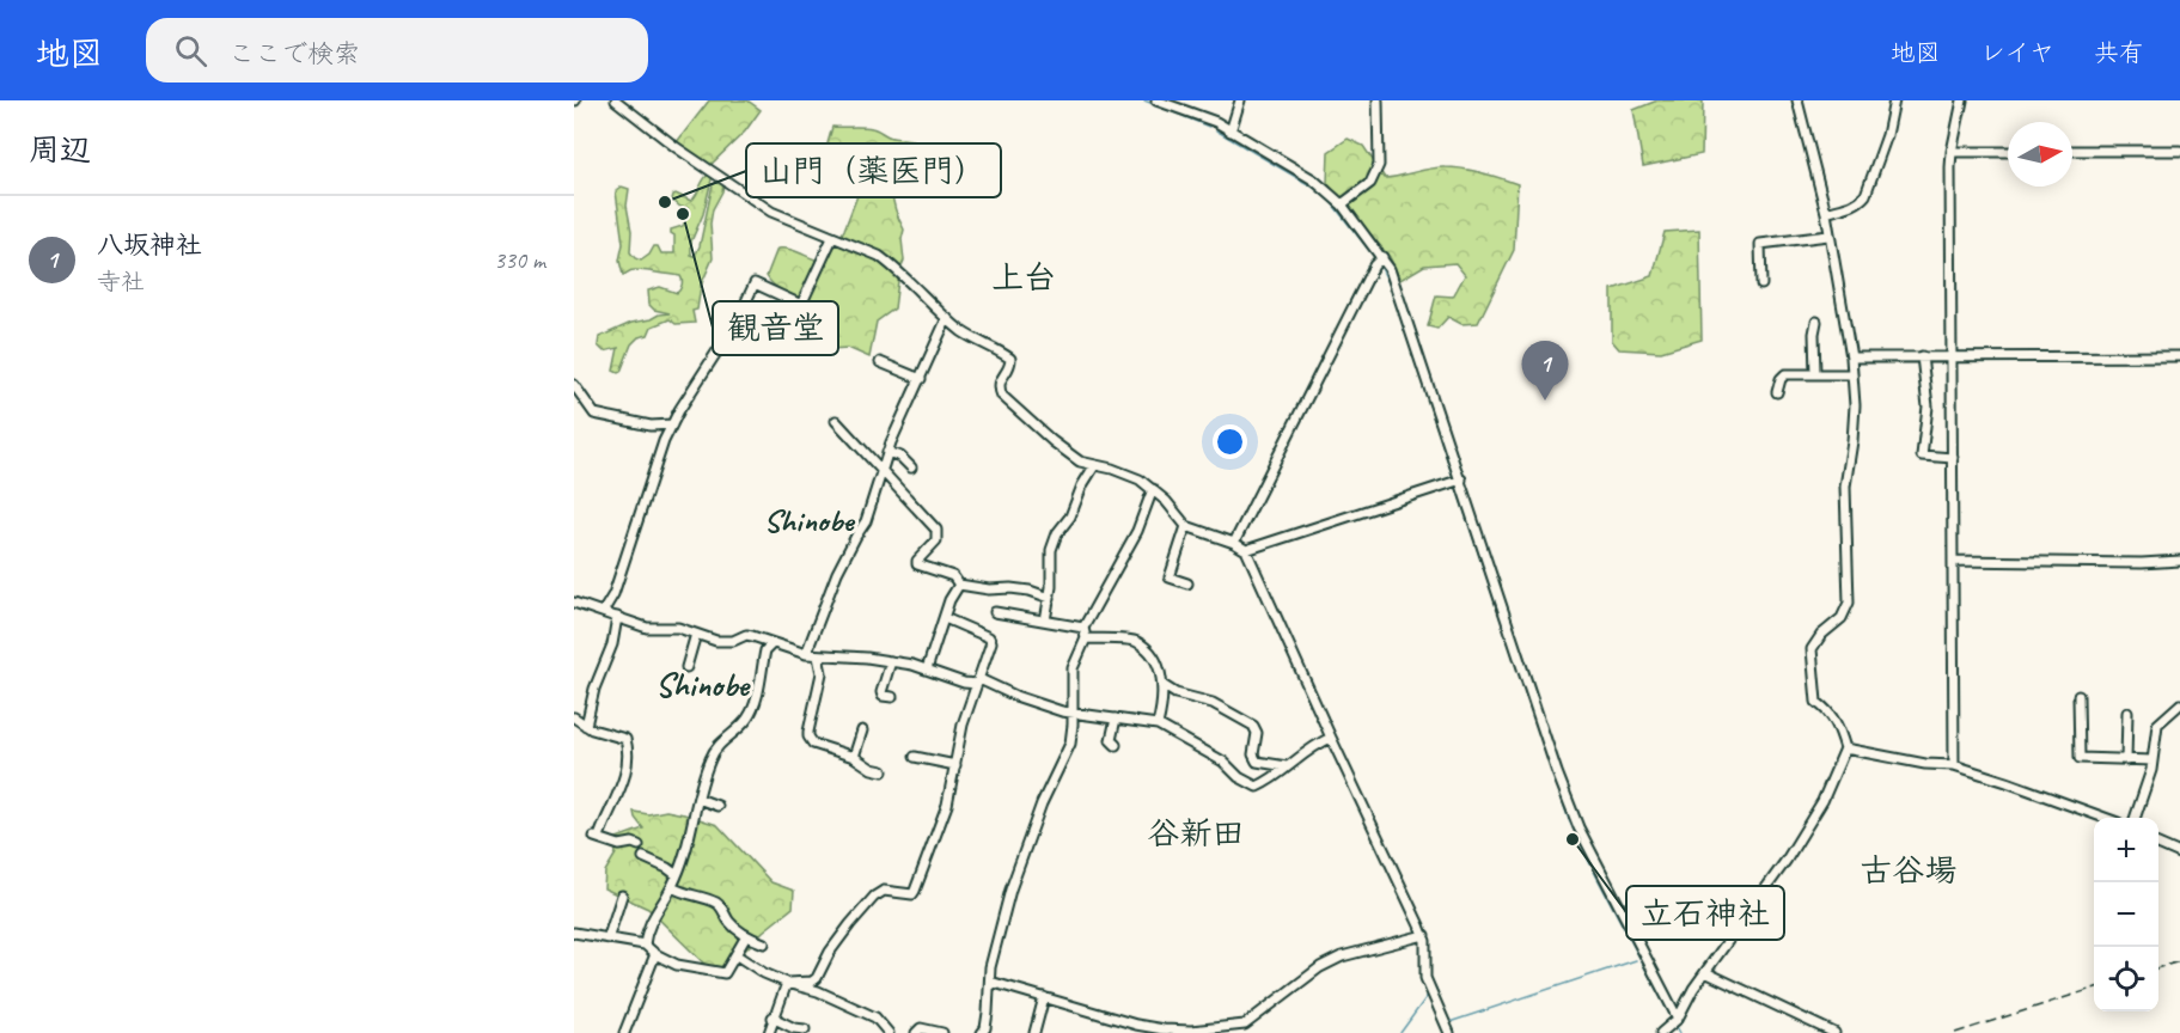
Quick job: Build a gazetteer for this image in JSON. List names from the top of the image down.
{
  "districts": [
    "上台",
    "Shinobe",
    "Shinobe",
    "谷新田",
    "古谷場"
  ],
  "places": ["山門（薬医門）", "観音堂", "立石神社"],
  "north": "right",
  "page": {
    "header": "地図",
    "search": "ここで検索",
    "nav": ["地図", "レイヤ", "共有"],
    "heading": "周辺",
    "list": [
      {
        "mark": "1",
        "name": "八坂神社",
        "note": "寺社",
        "value": "330 m"
      }
    ],
    "pins": "1",
    "map_buttons": ["+", "−"]
  }
}
